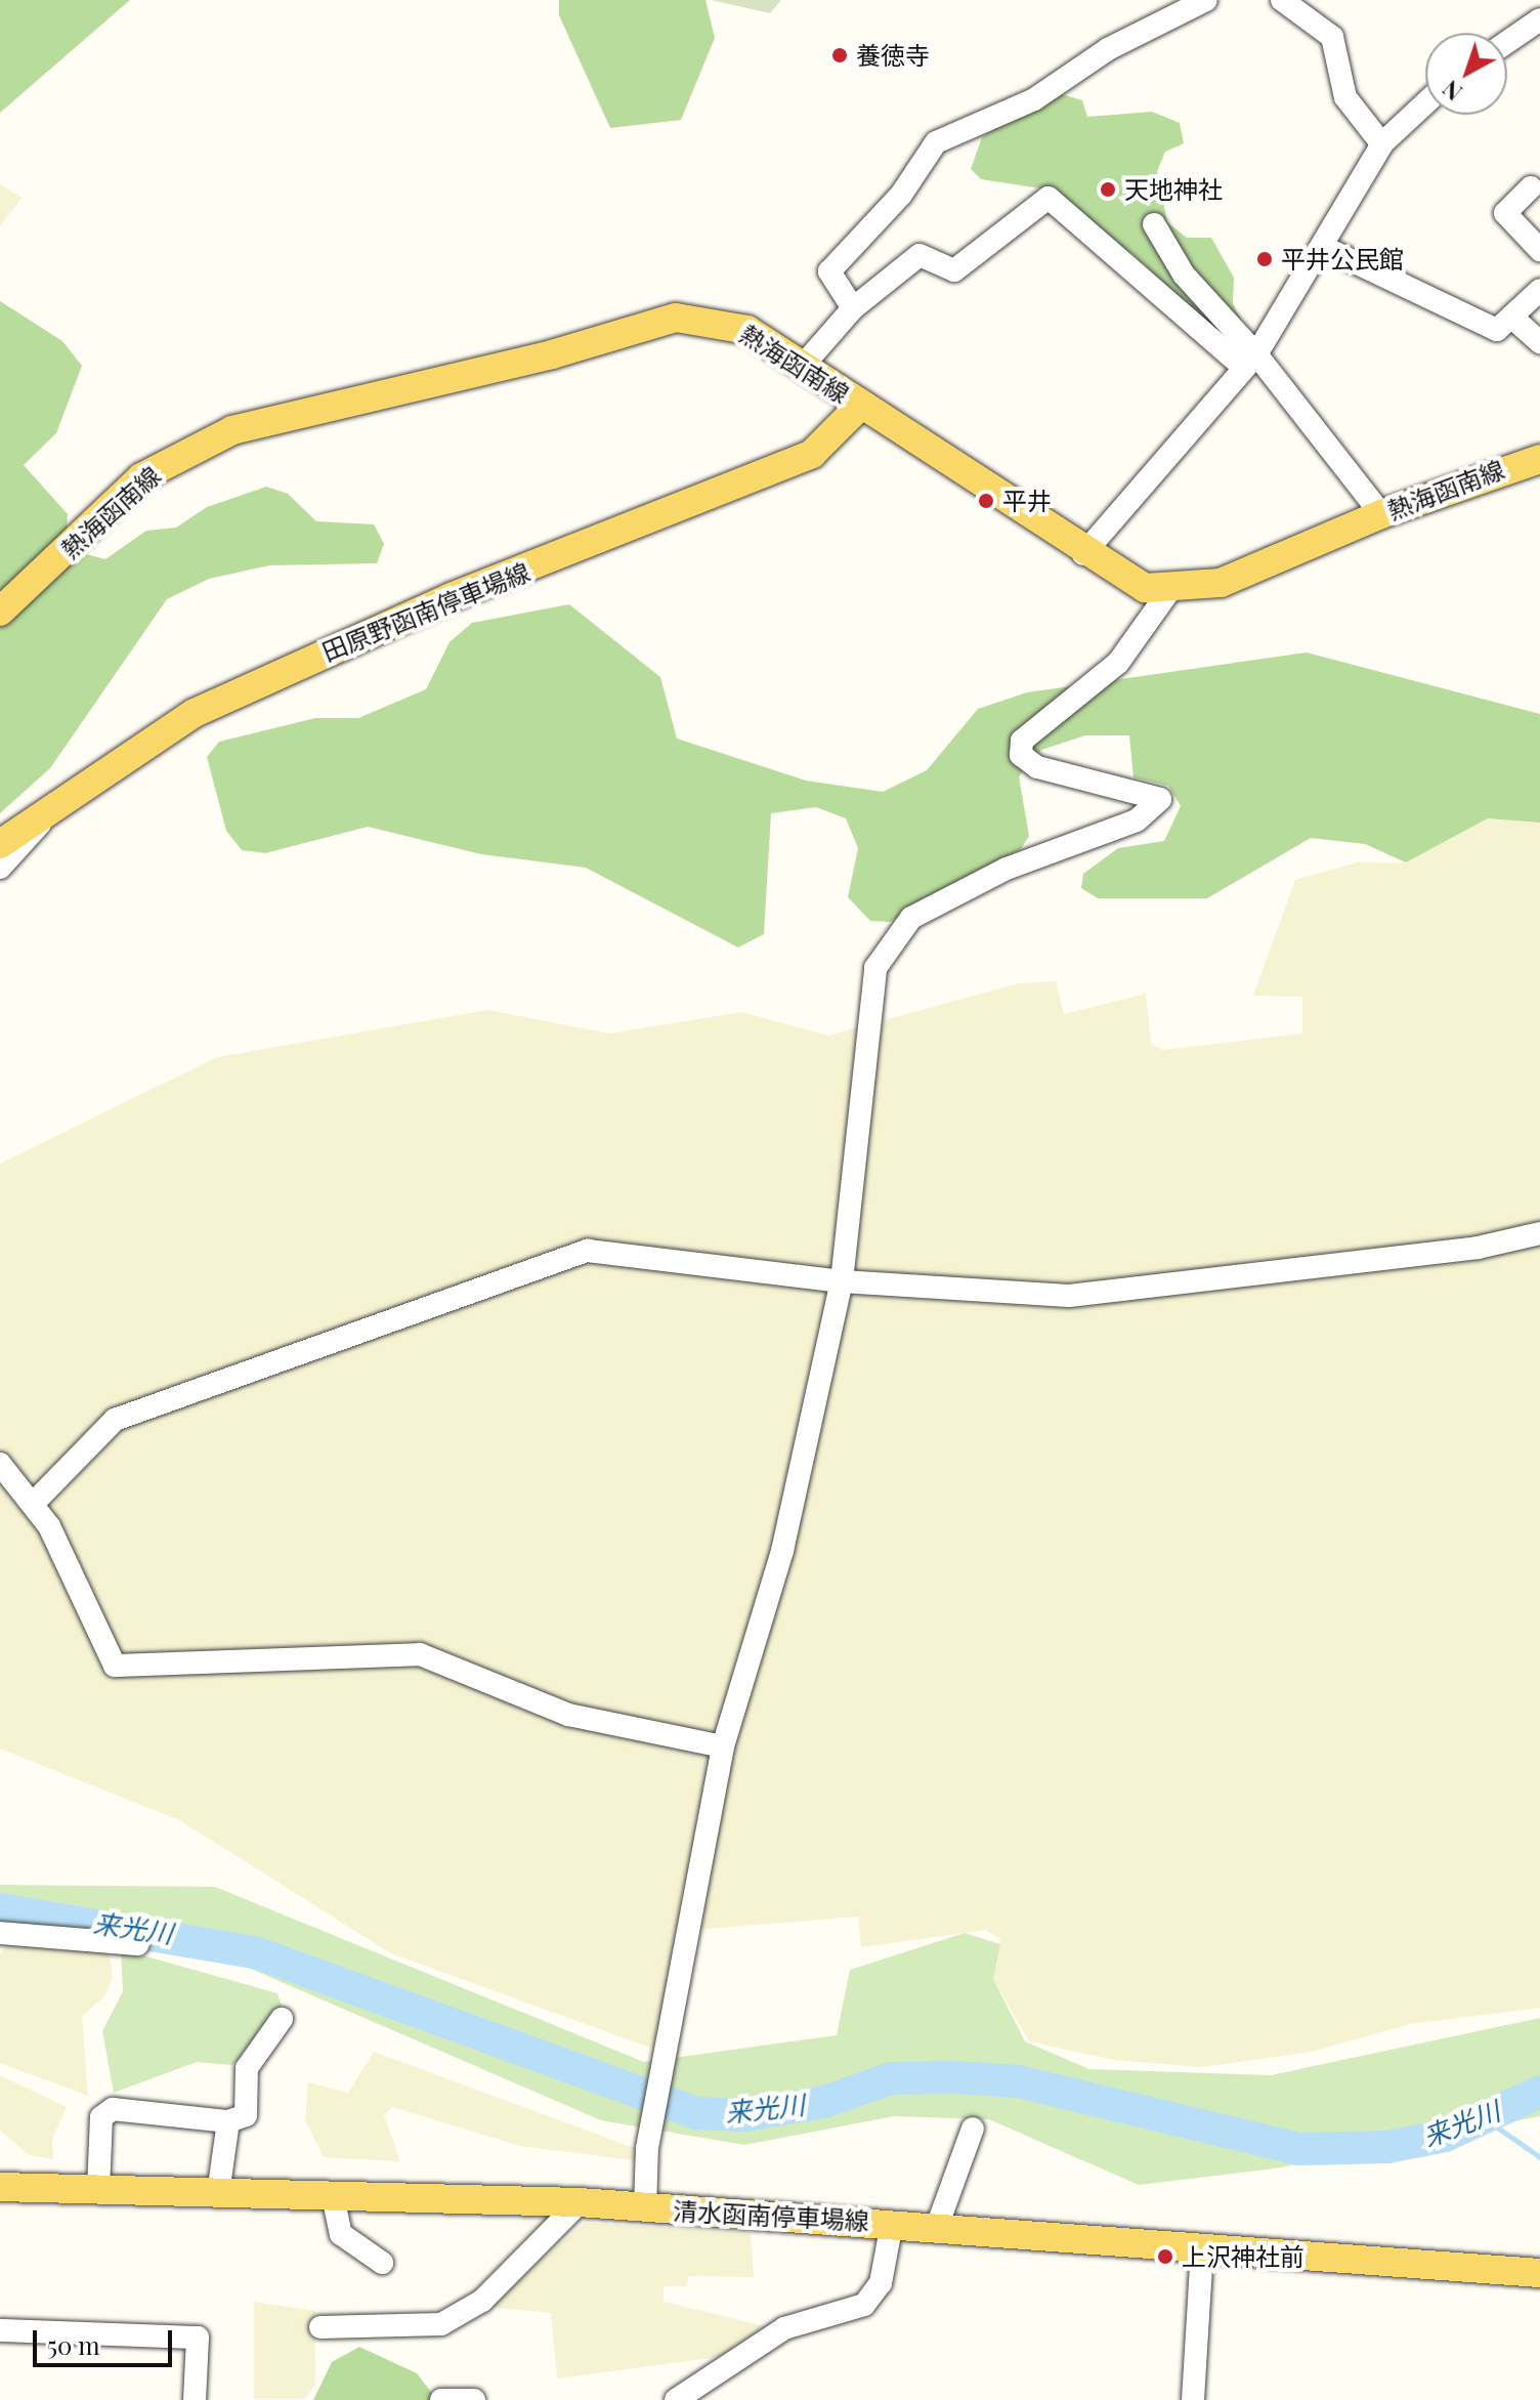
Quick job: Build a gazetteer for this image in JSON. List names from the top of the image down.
{
  "streets": {
    "main road": ["熱海函南線", "田原野函南停車場線", "清水函南停車場線"]
  },
  "crossings": [
    ["熱海函南線", "田原野函南停車場線"]
  ],
  "water": ["来光川"],
  "places": [
    "養徳寺",
    "天地神社",
    "平井公民館",
    "平井",
    "上沢神社前"
  ],
  "scale_bar": "50 m",
  "north": "bottom left"
}
